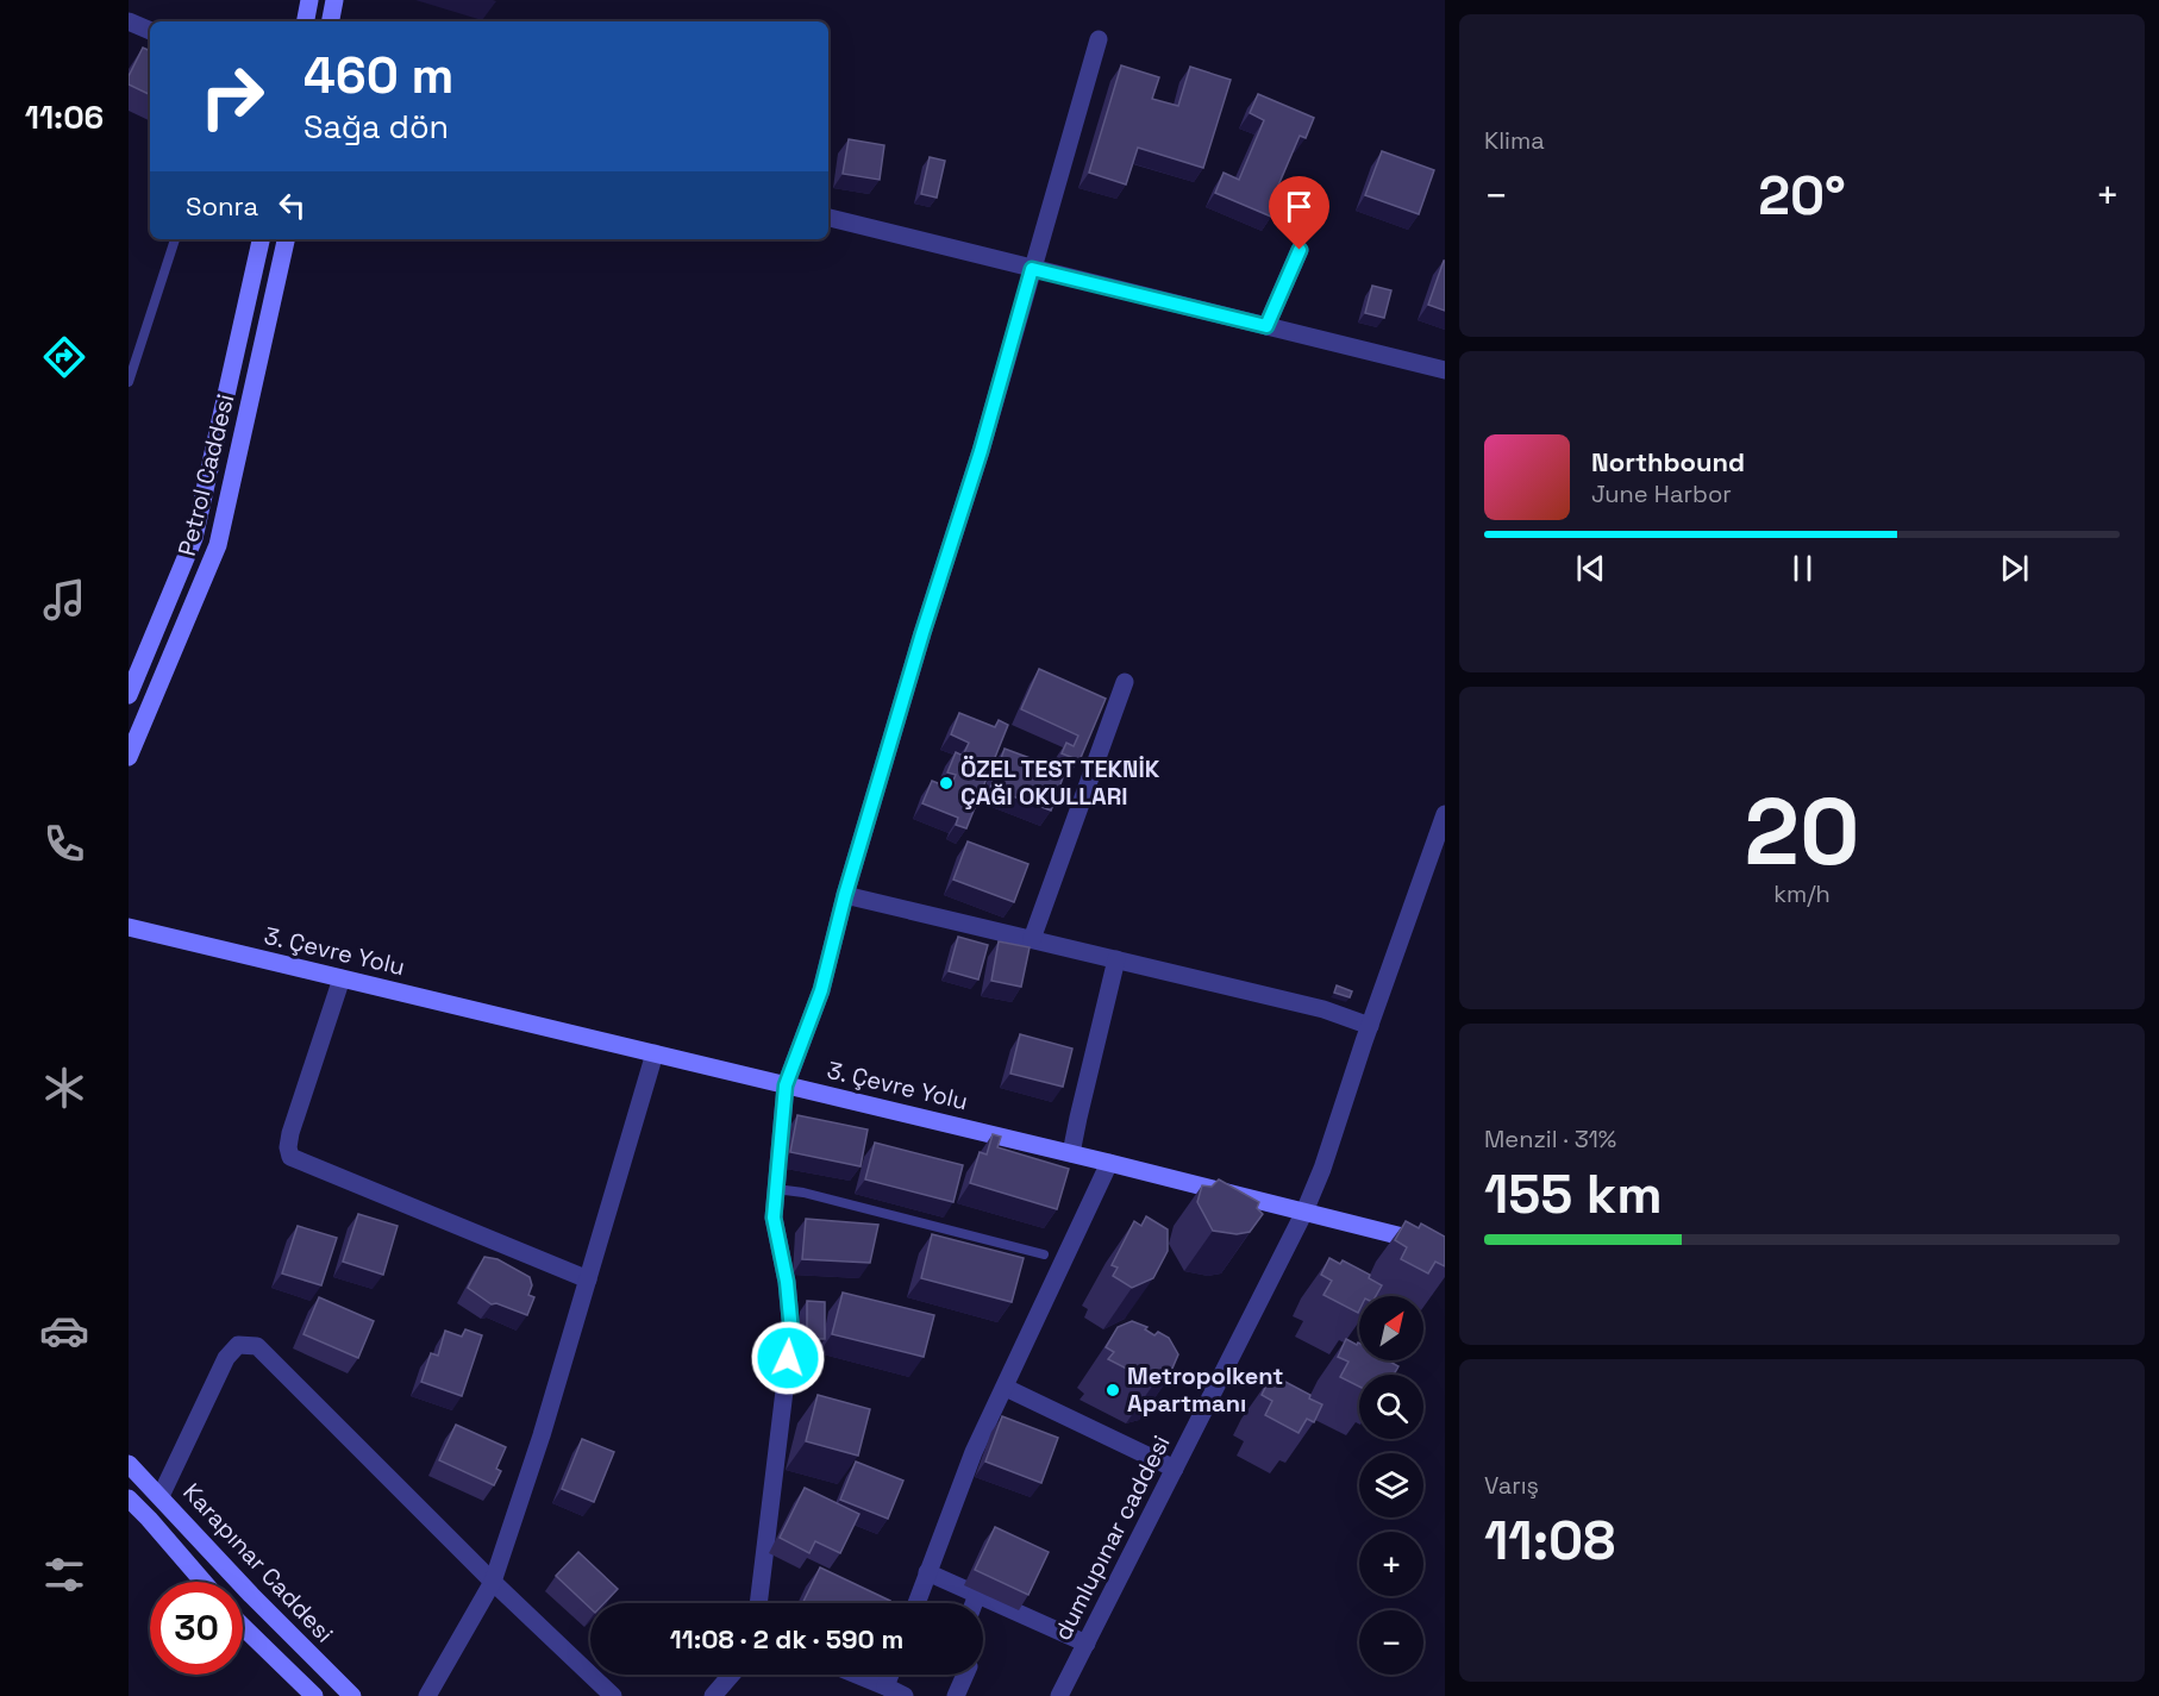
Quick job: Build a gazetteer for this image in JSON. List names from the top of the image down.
{
  "streets": {
    "main road": ["Petrol Caddesi", "3. Çevre Yolu", "Karapınar Caddesi"],
    "street": ["dumlupınar caddesi"]
  },
  "crossings": [
    ["3. Çevre Yolu", "dumlupınar caddesi"]
  ],
  "places": ["ÖZEL TEST TEKNİK ÇAĞI OKULLARI", "Metropolkent Apartmanı"],
  "north": "top right",
  "page": {
    "tabs": "11:06",
    "tile": [
      "Klima",
      ["20", "km/h"],
      ["Menzil · 31%", "155 km"],
      ["Varış", "11:08"]
    ],
    "turn": ["460 m", "Sağa dön"],
    "heat": ["−", "20°", "+"],
    "then": "Sonra",
    "song": ["Northbound", "June Harbor"],
    "map_buttons": ["+", "−"],
    "limit": "30",
    "trip": "11:08 · 2 dk · 590 m"
  }
}
